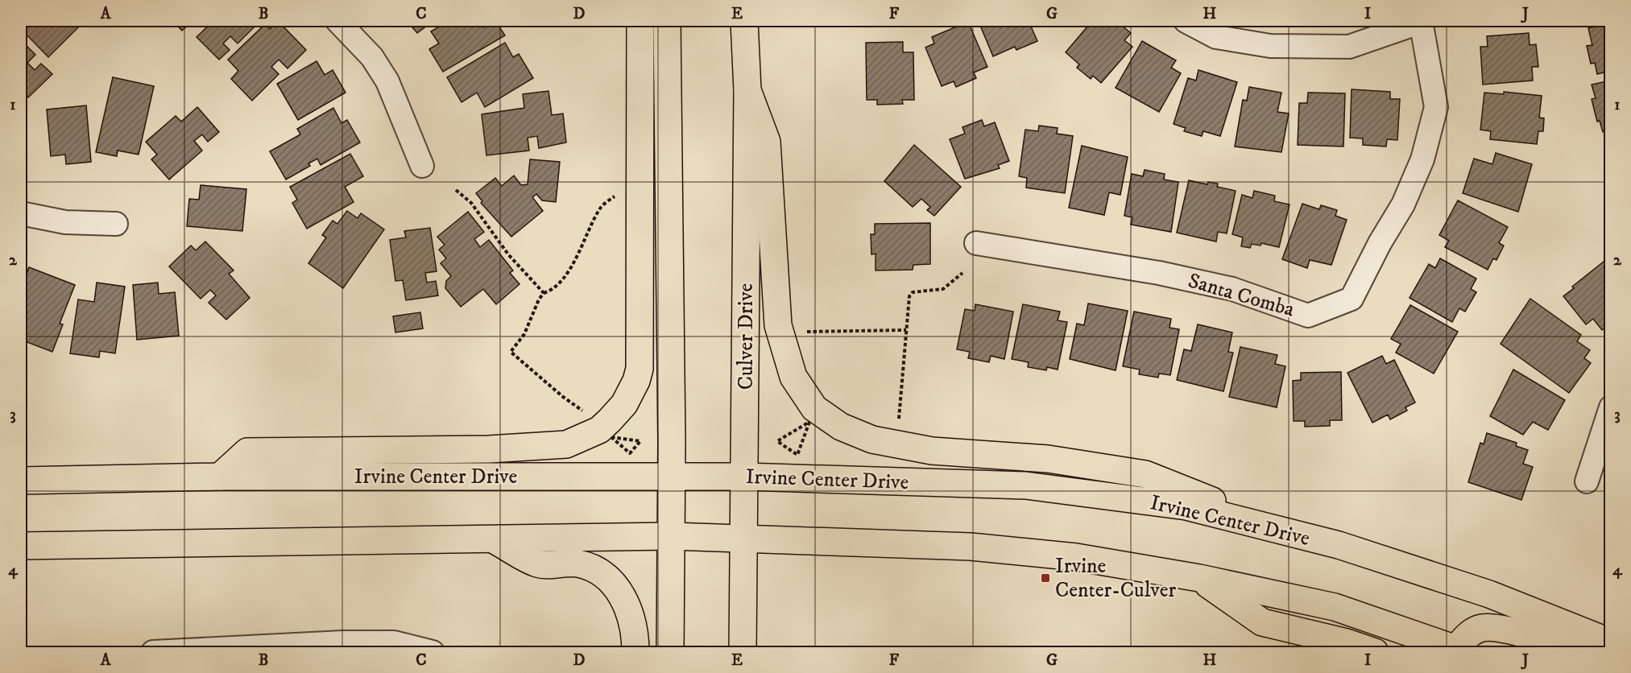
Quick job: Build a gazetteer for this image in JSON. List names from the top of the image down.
{
  "streets": {
    "main road": ["Culver Drive", "Irvine Center Drive"],
    "street": ["Santa Comba"]
  },
  "crossings": [
    ["Culver Drive", "Irvine Center Drive"]
  ],
  "places": {
    "transit": ["Irvine Center-Culver"]
  },
  "grid": {
    "columns": [
      "A",
      "B",
      "C",
      "D",
      "E",
      "F",
      "G",
      "H",
      "I",
      "J"
    ],
    "rows": [
      "1",
      "2",
      "3",
      "4"
    ]
  }
}
